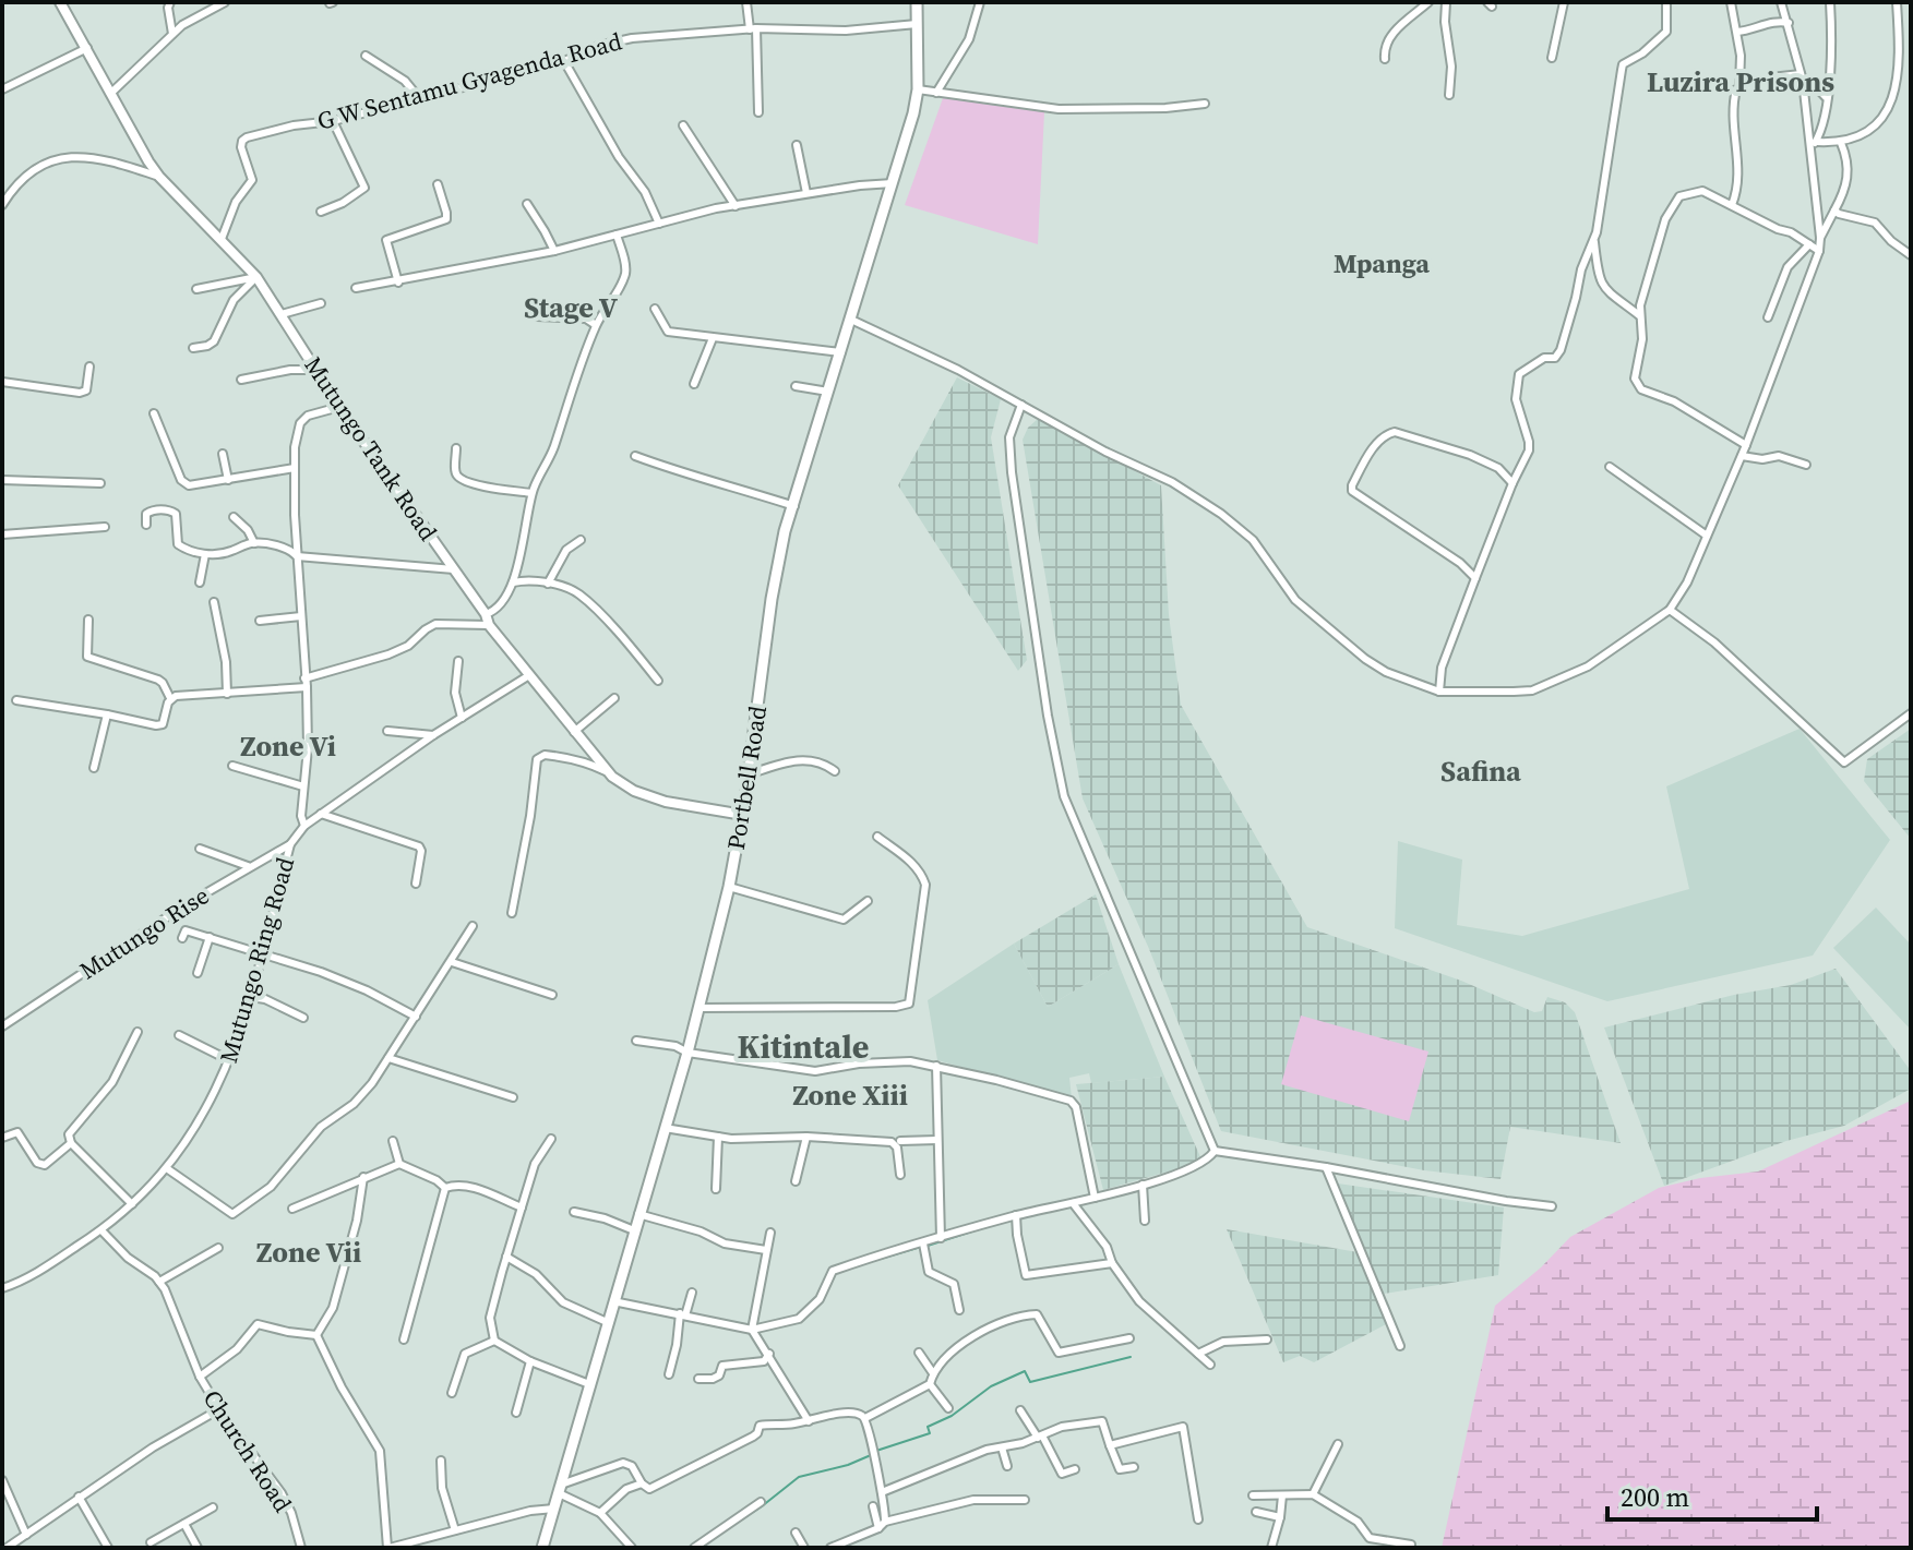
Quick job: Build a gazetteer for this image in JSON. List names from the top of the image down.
{
  "streets": {
    "main road": ["Portbell Road"],
    "street": [
      "G W Sentamu Gyagenda Road",
      "Mutungo Tank Road",
      "Mutungo Rise",
      "Mutungo Ring Road",
      "Church Road"
    ]
  },
  "crossings": [
    ["G W Sentamu Gyagenda Road", "Mutungo Tank Road"],
    ["G W Sentamu Gyagenda Road", "Portbell Road"],
    ["Mutungo Tank Road", "Portbell Road"],
    ["Mutungo Rise", "Mutungo Ring Road"],
    ["Mutungo Ring Road", "Church Road"]
  ],
  "districts": [
    "Luzira Prisons",
    "Mpanga",
    "Stage V",
    "Zone Vi",
    "Safina",
    "Kitintale",
    "Zone Xiii",
    "Zone Vii"
  ],
  "scale_bar": "200 m"
}
